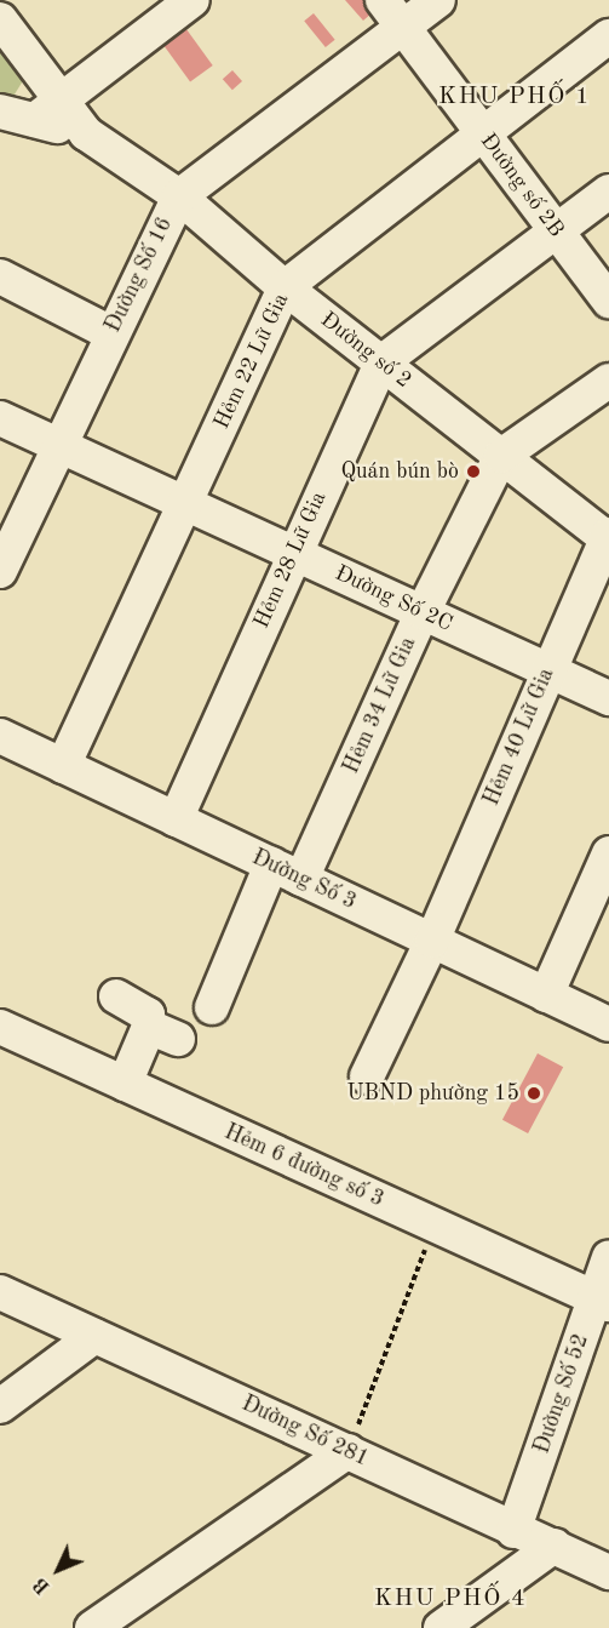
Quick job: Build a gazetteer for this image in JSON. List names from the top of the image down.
{
  "streets": {
    "street": [
      "Đường số 2B",
      "Đường Số 16",
      "Đường số 2",
      "Hẻm 22 Lữ Gia",
      "Hẻm 28 Lữ Gia",
      "Đường Số 2C",
      "Hẻm 34 Lữ Gia",
      "Hẻm 40 Lữ Gia",
      "Đường Số 3",
      "Hẻm 6 đường số 3",
      "Đường Số 52",
      "Đường Số 281"
    ]
  },
  "crossings": [
    ["Đường số 2B", "Đường Số 16"],
    ["Đường số 2B", "Hẻm 22 Lữ Gia"],
    ["Đường số 2B", "Hẻm 28 Lữ Gia"],
    ["Đường Số 16", "Đường số 2"],
    ["Đường Số 16", "Đường Số 2C"],
    ["Đường số 2", "Hẻm 22 Lữ Gia"],
    ["Đường số 2", "Hẻm 28 Lữ Gia"],
    ["Đường số 2", "Hẻm 34 Lữ Gia"],
    ["Đường số 2", "Hẻm 40 Lữ Gia"],
    ["Hẻm 22 Lữ Gia", "Đường Số 2C"],
    ["Hẻm 22 Lữ Gia", "Đường Số 3"],
    ["Hẻm 28 Lữ Gia", "Đường Số 2C"],
    ["Hẻm 28 Lữ Gia", "Đường Số 3"],
    ["Đường Số 2C", "Hẻm 34 Lữ Gia"],
    ["Đường Số 2C", "Hẻm 40 Lữ Gia"],
    ["Hẻm 34 Lữ Gia", "Đường Số 3"],
    ["Hẻm 40 Lữ Gia", "Đường Số 3"],
    ["Hẻm 6 đường số 3", "Đường Số 52"],
    ["Đường Số 52", "Đường Số 281"]
  ],
  "districts": ["KHU PHỐ 1", "KHU PHỐ 4"],
  "places": ["Quán bún bò", "UBND phường 15"],
  "north": "bottom left"
}
